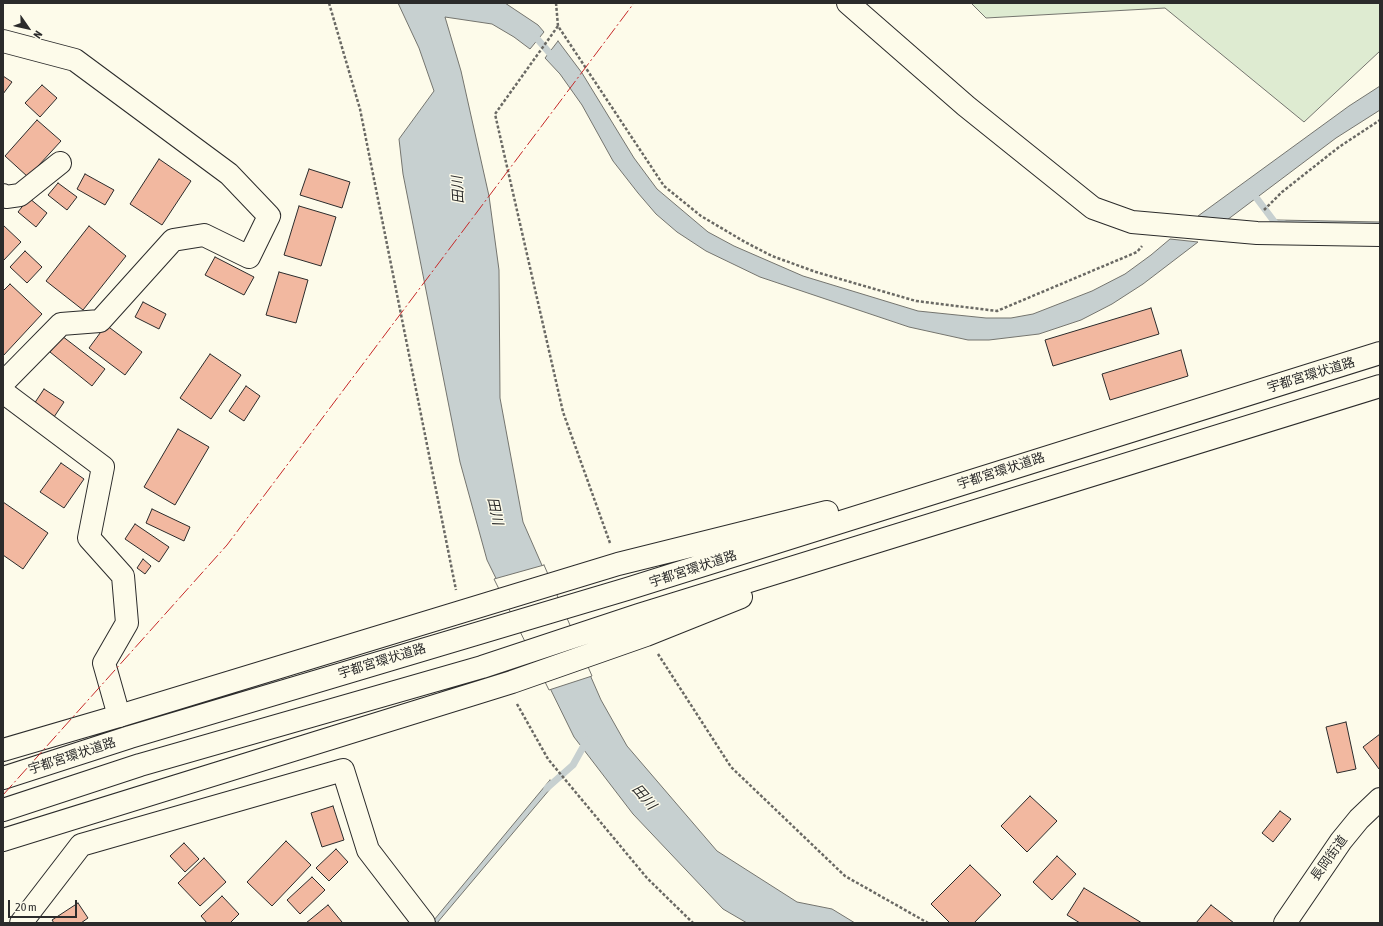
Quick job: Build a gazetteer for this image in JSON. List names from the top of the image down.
{
  "streets": {
    "main road": ["宇都宮環状道路", "長岡街道"]
  },
  "water": ["田川"],
  "scale_bar": "20 m",
  "north": "bottom right"
}
